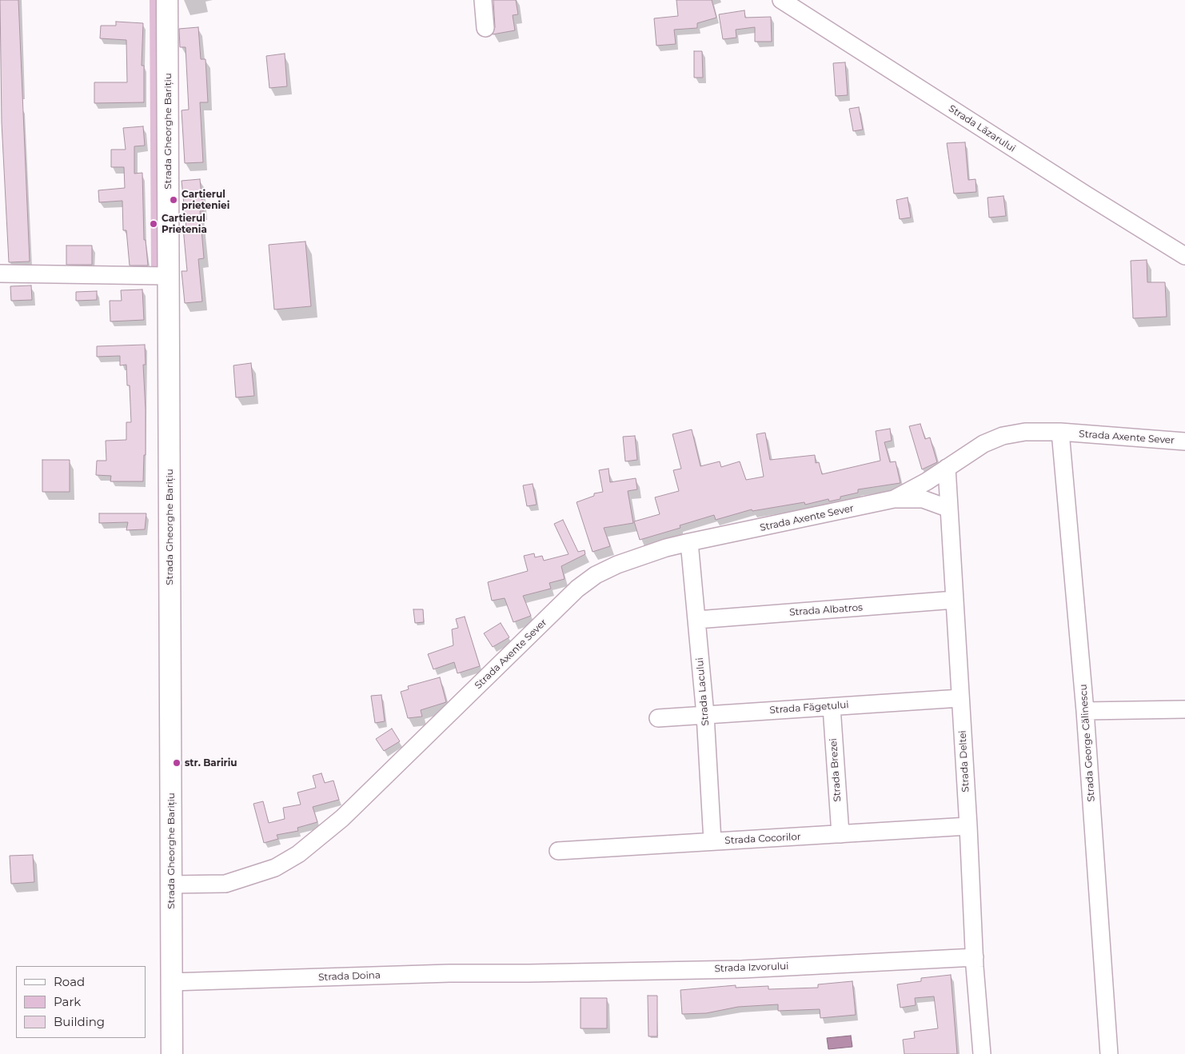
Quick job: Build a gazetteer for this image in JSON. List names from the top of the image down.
{
  "streets": {
    "main road": ["Strada Gheorghe Barițiu"],
    "street": [
      "Strada Lăzarului",
      "Strada Axente Sever",
      "Strada Albatros",
      "Strada Lacului",
      "Strada Făgetului",
      "Strada George Călinescu",
      "Strada Deltei",
      "Strada Brezei",
      "Strada Cocorilor",
      "Strada Izvorului",
      "Strada Doina"
    ]
  },
  "crossings": [
    ["Strada Gheorghe Barițiu", "Strada Axente Sever"],
    ["Strada Gheorghe Barițiu", "Strada Doina"],
    ["Strada Axente Sever", "Strada Lacului"],
    ["Strada Axente Sever", "Strada George Călinescu"],
    ["Strada Axente Sever", "Strada Deltei"],
    ["Strada Albatros", "Strada Lacului"],
    ["Strada Albatros", "Strada Deltei"],
    ["Strada Lacului", "Strada Făgetului"],
    ["Strada Lacului", "Strada Cocorilor"],
    ["Strada Făgetului", "Strada Deltei"],
    ["Strada Făgetului", "Strada Brezei"],
    ["Strada Deltei", "Strada Cocorilor"],
    ["Strada Deltei", "Strada Izvorului"],
    ["Strada Brezei", "Strada Cocorilor"],
    ["Strada Izvorului", "Strada Doina"]
  ],
  "places": ["Cartierul prieteniei", "Cartierul Prietenia", "str. Baririu"],
  "legend": ["Road", "Park", "Building"]
}
